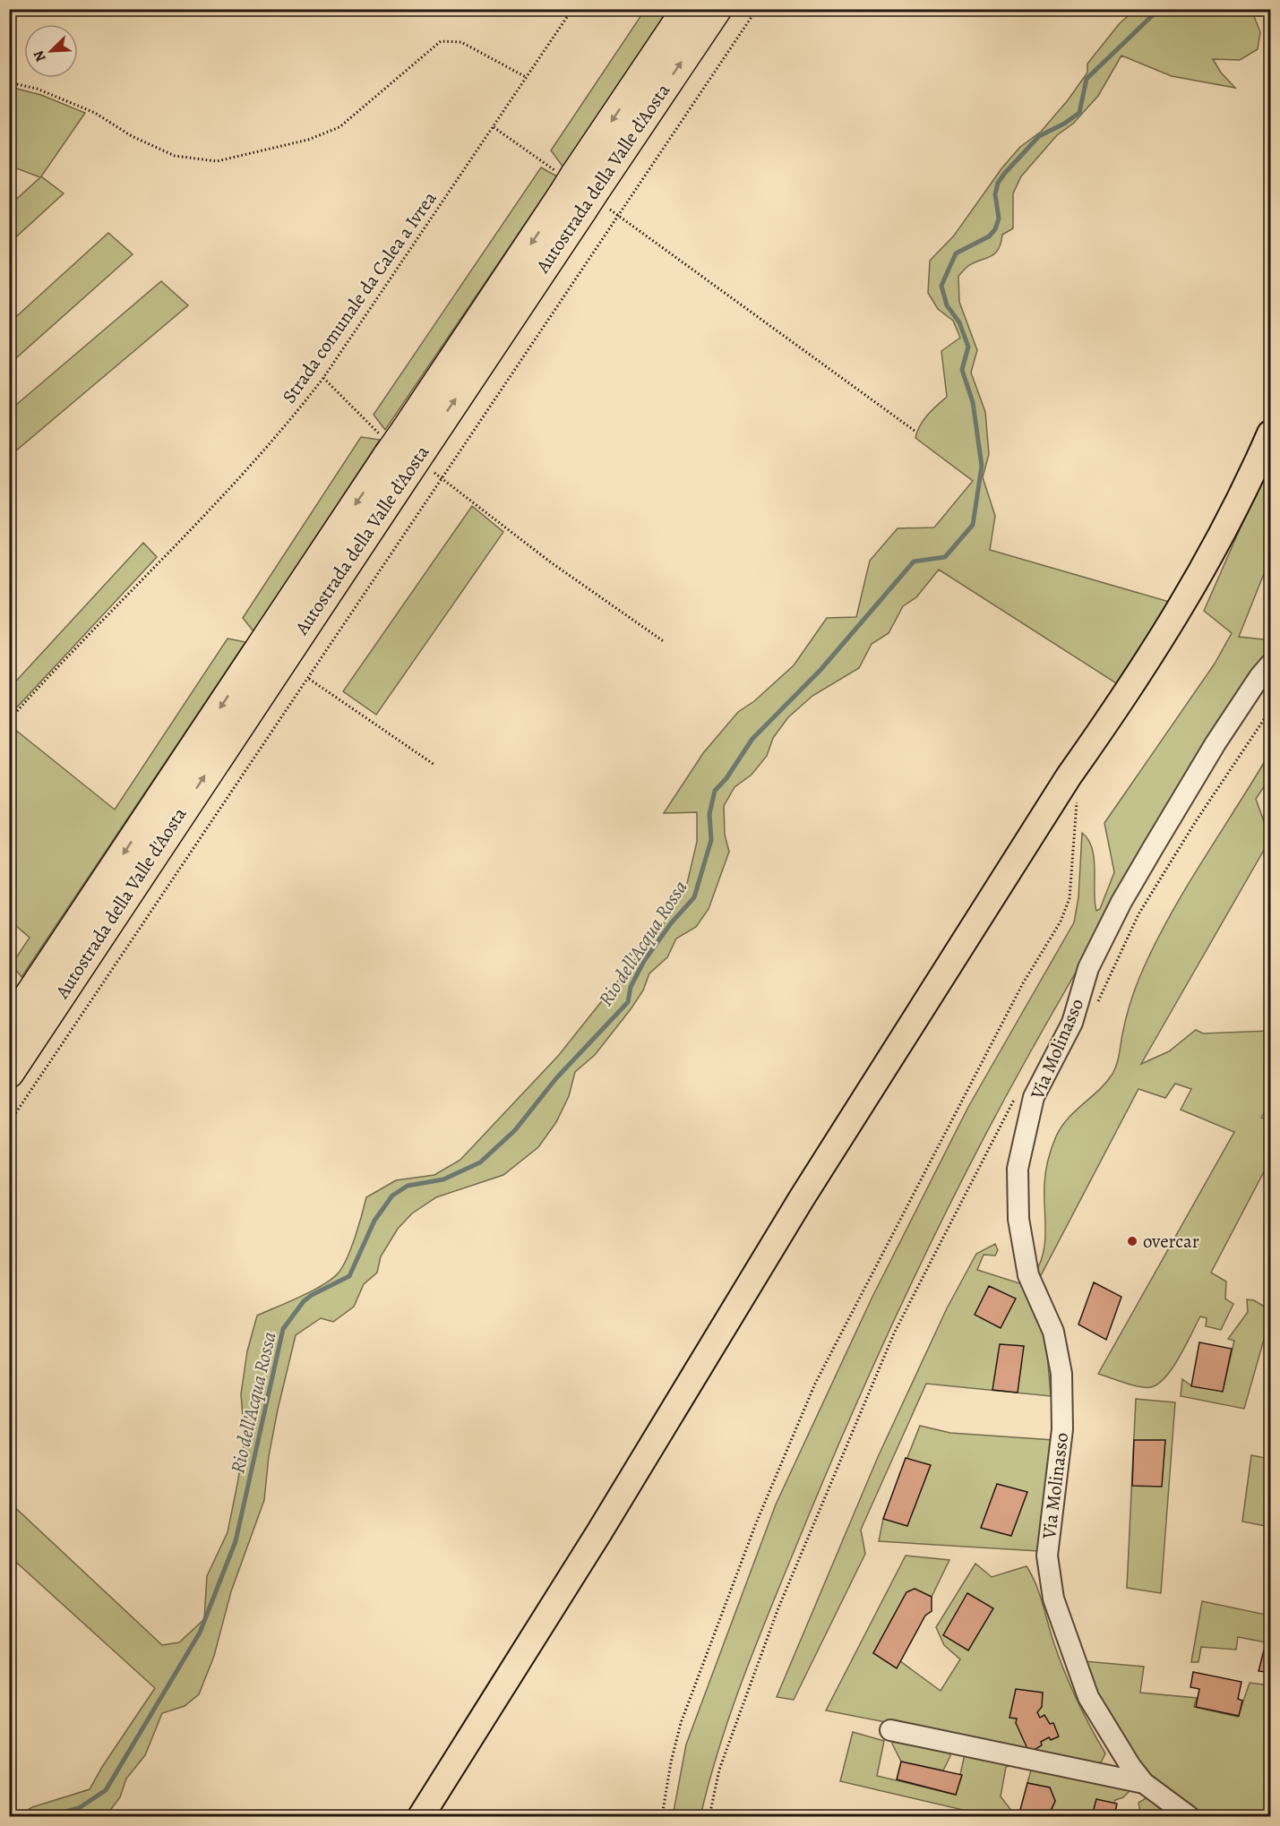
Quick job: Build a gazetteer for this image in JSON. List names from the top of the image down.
{
  "streets": {
    "highway": ["Autostrada della Valle d'Aosta"],
    "street": ["Via Molinasso"],
    "path": ["Strada comunale da Calea a Ivrea"]
  },
  "water": ["Rio dell'Acqua Rossa"],
  "places": ["overcar"],
  "north": "bottom left"
}
